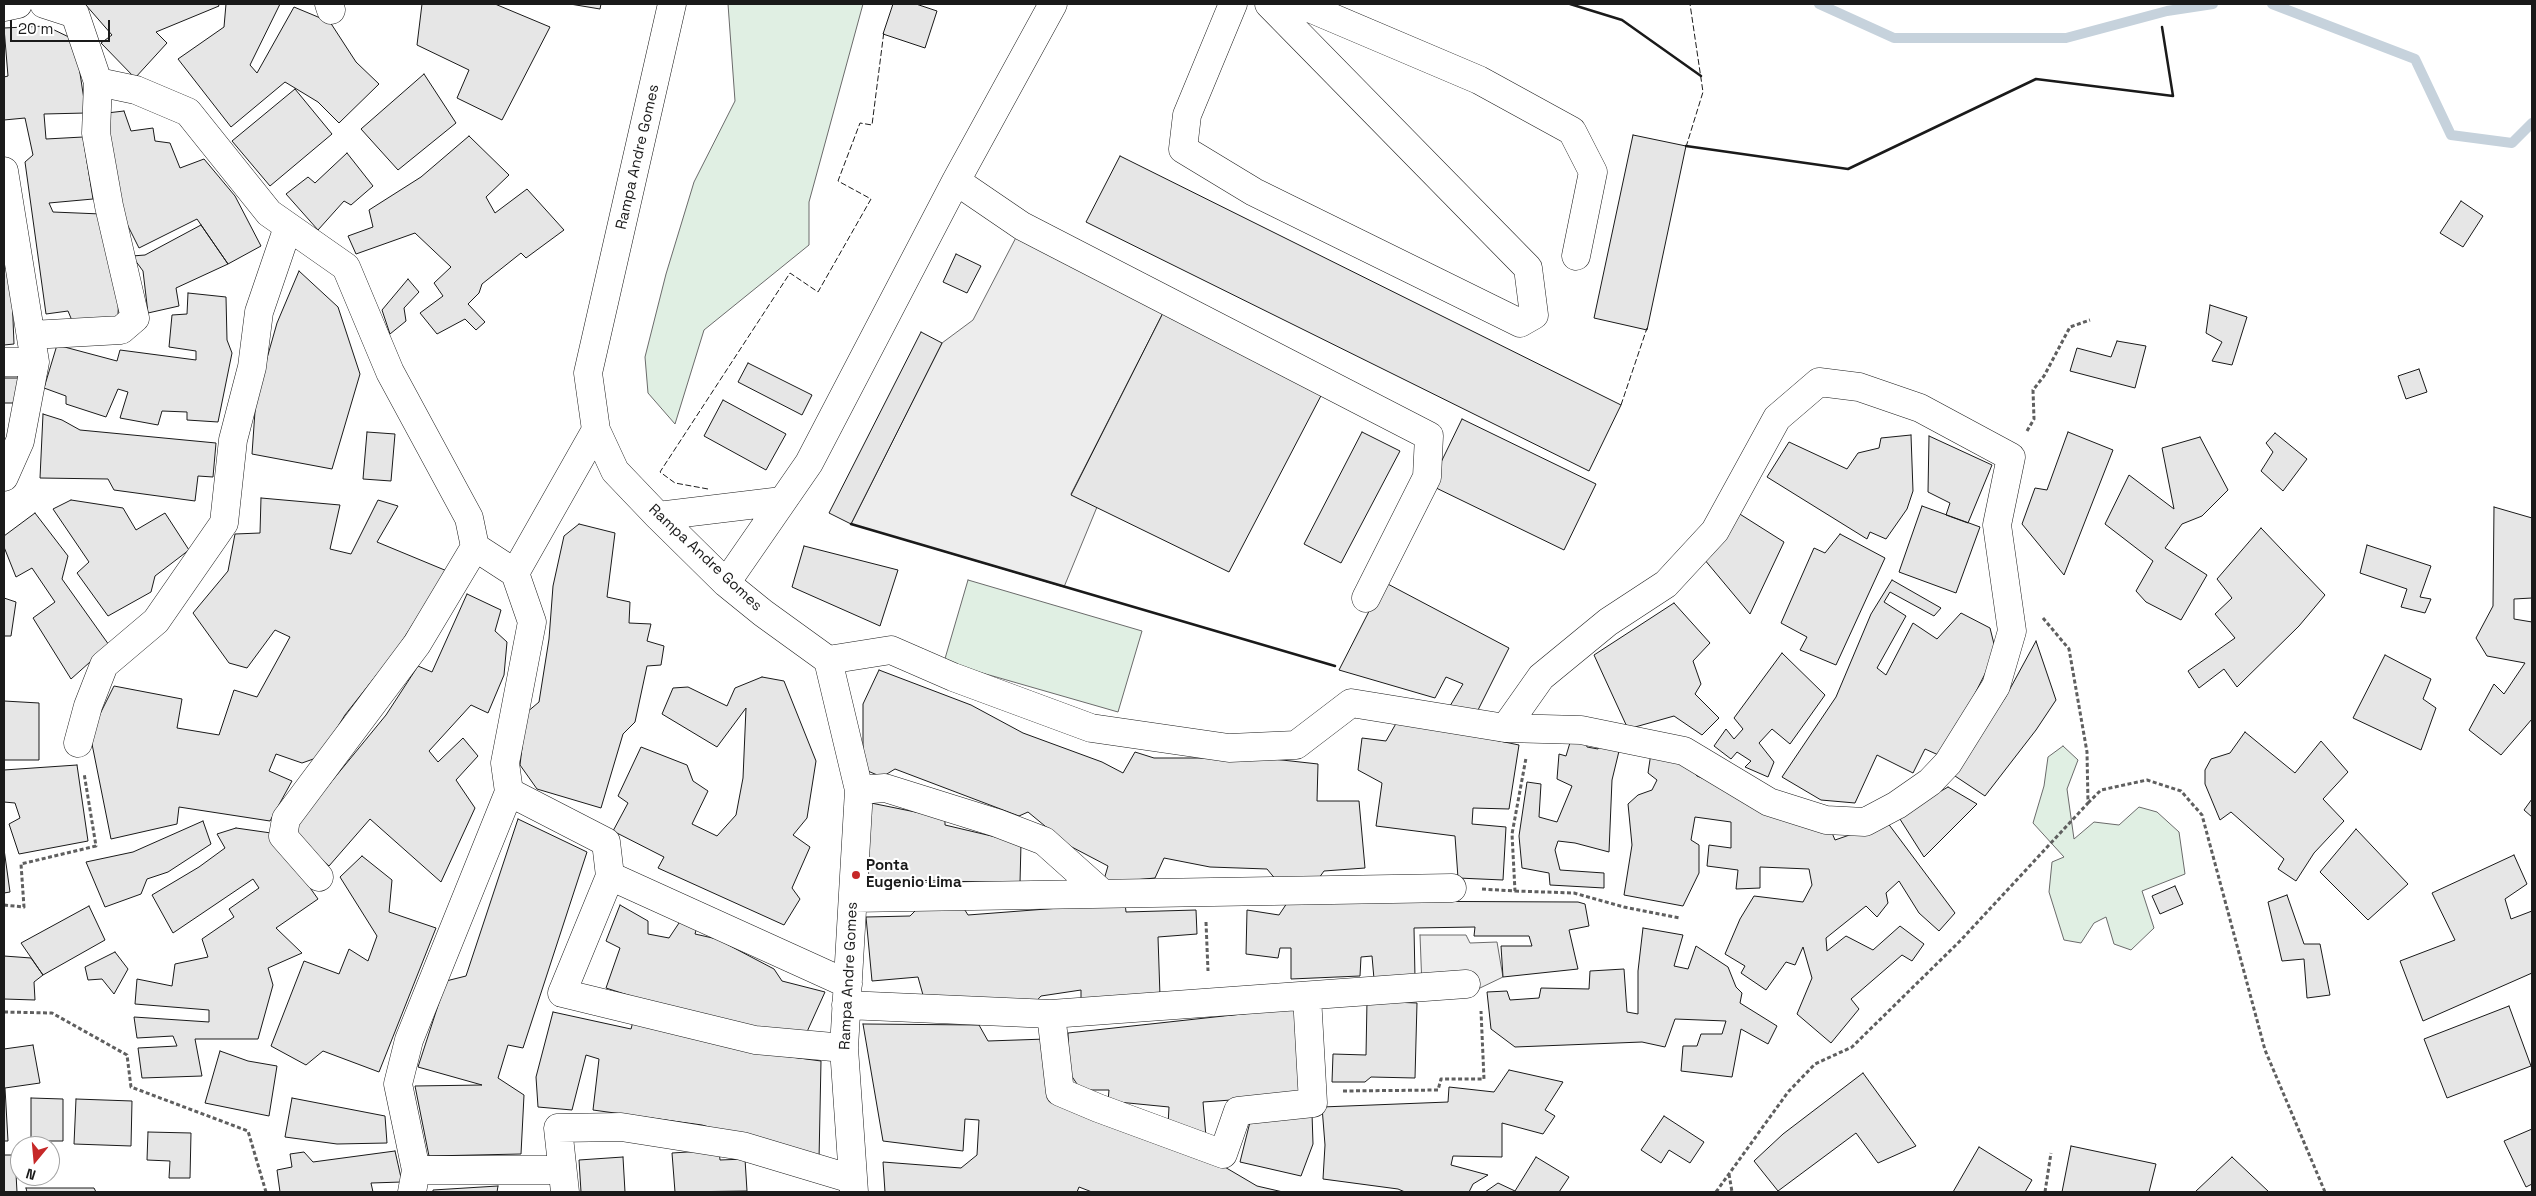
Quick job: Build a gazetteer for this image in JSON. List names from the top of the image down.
{
  "streets": {
    "street": ["Rampa Andre Gomes"]
  },
  "places": ["Ponta Eugenio Lima"],
  "scale_bar": "20 m",
  "north": "bottom"
}
